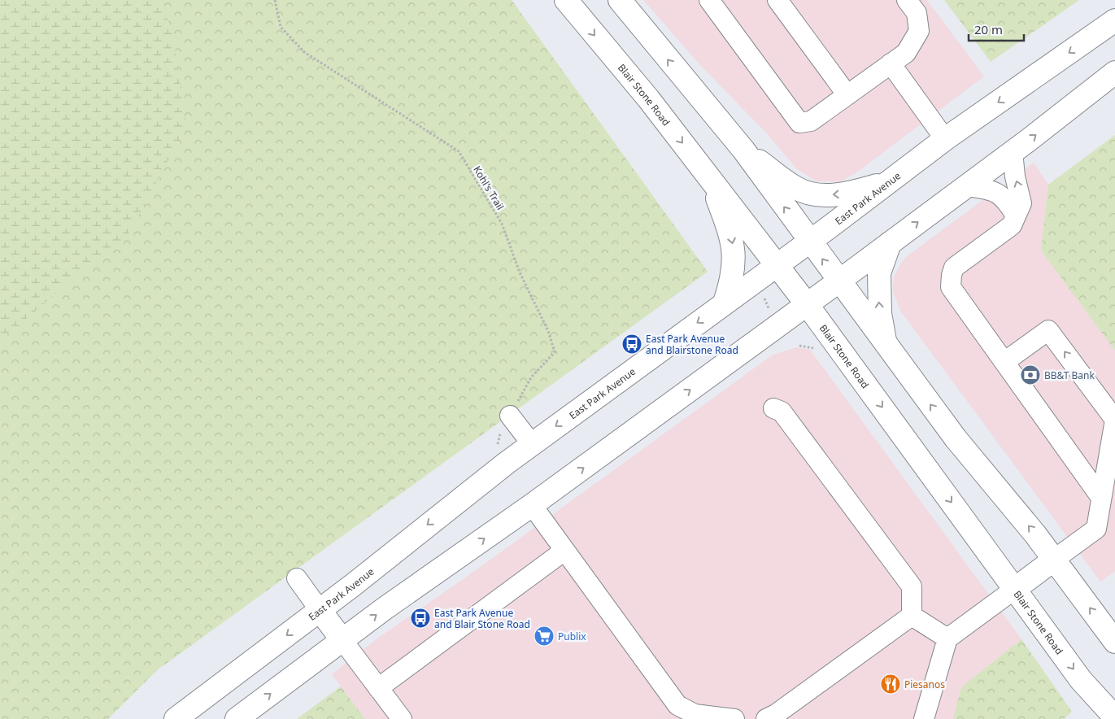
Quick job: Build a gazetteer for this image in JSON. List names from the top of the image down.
{
  "streets": {
    "main road": ["Blair Stone Road", "East Park Avenue"],
    "path": ["Kohl's Trail"]
  },
  "crossings": [
    ["Blair Stone Road", "East Park Avenue"]
  ],
  "places": {
    "bus stop": ["East Park Avenue and Blairstone Road", "East Park Avenue and Blair Stone Road"],
    "bank": ["BB&T Bank"],
    "supermarket": ["Publix"],
    "restaurant": ["Piesanos"]
  },
  "scale_bar": "20 m"
}
